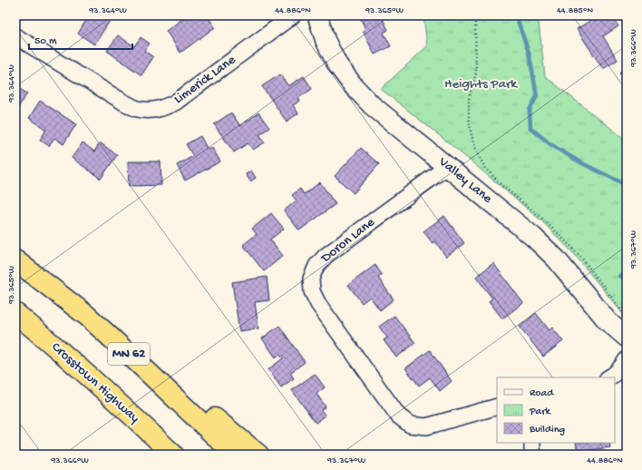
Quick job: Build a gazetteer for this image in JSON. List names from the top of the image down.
{
  "streets": {
    "highway": ["MN 62", "Crosstown Highway"],
    "street": ["Limerick Lane", "Valley Lane", "Doron Lane"]
  },
  "crossings": [
    ["Valley Lane", "Doron Lane"]
  ],
  "parks": ["Heights Park"],
  "legend": ["Road", "Park", "Building"],
  "scale_bar": "50 m",
  "coordinates": [
    "93.364°W",
    "44.886°N",
    "93.365°W",
    "44.885°N",
    "93.366°W",
    "93.367°W"
  ]
}
